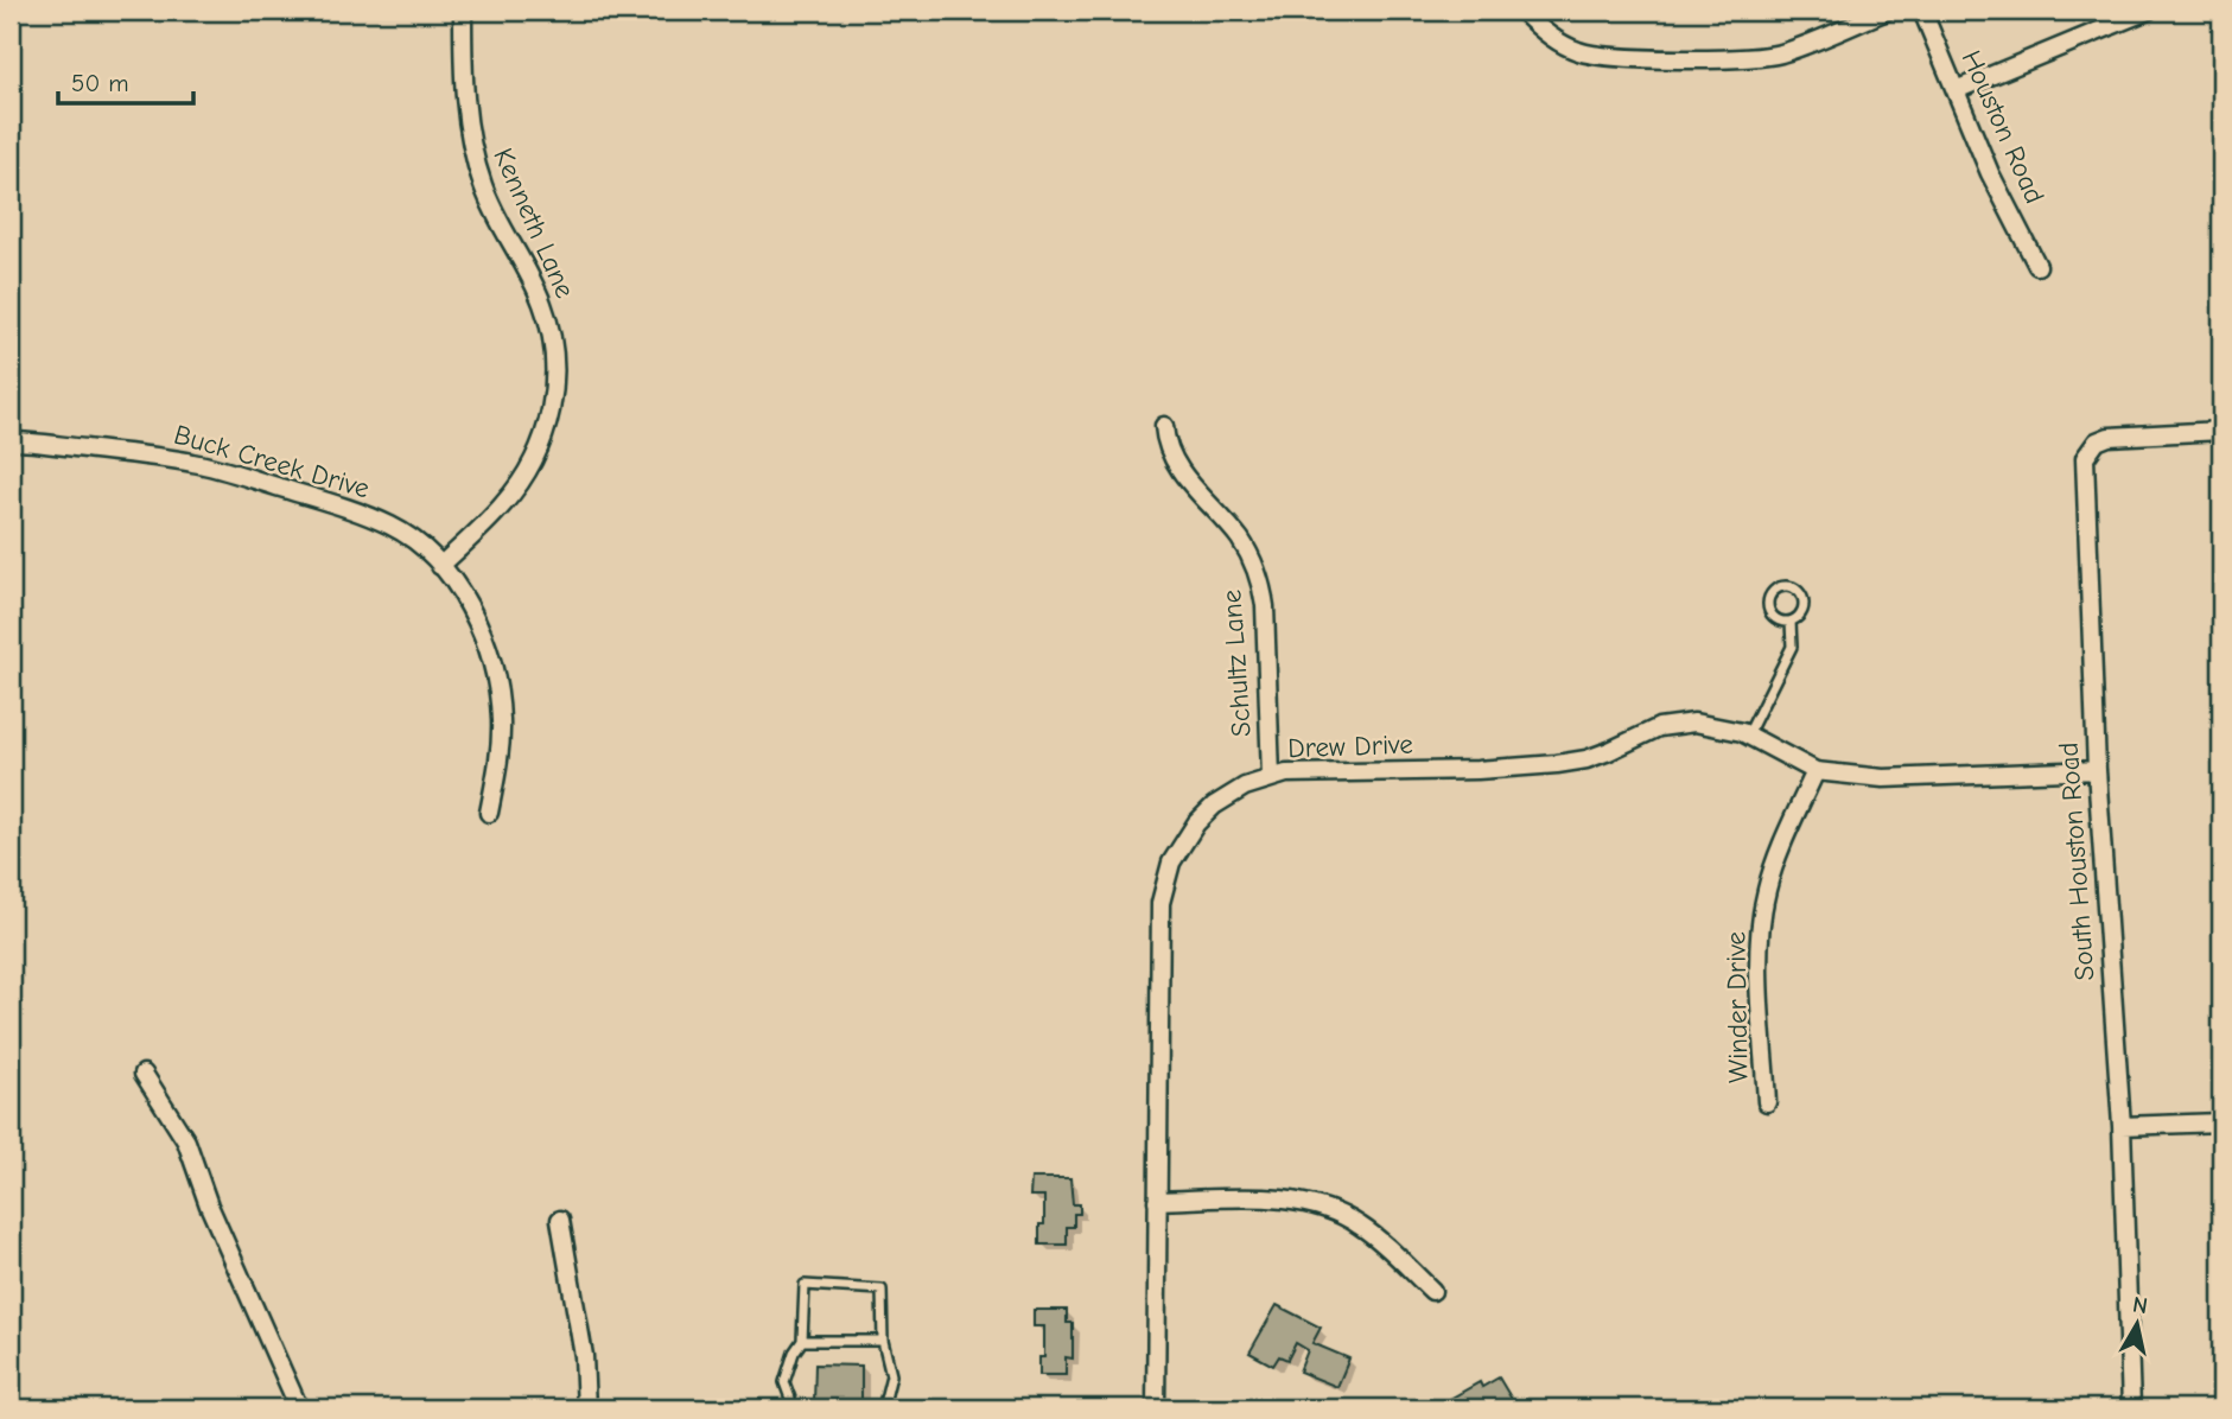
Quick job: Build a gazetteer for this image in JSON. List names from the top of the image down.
{
  "streets": {
    "street": [
      "Houston Road",
      "Kenneth Lane",
      "Buck Creek Drive",
      "Schultz Lane",
      "Drew Drive",
      "South Houston Road",
      "Winder Drive"
    ]
  },
  "crossings": [
    ["Kenneth Lane", "Buck Creek Drive"],
    ["Schultz Lane", "Drew Drive"],
    ["Drew Drive", "South Houston Road"],
    ["Drew Drive", "Winder Drive"]
  ],
  "scale_bar": "50 m",
  "north": "top"
}
